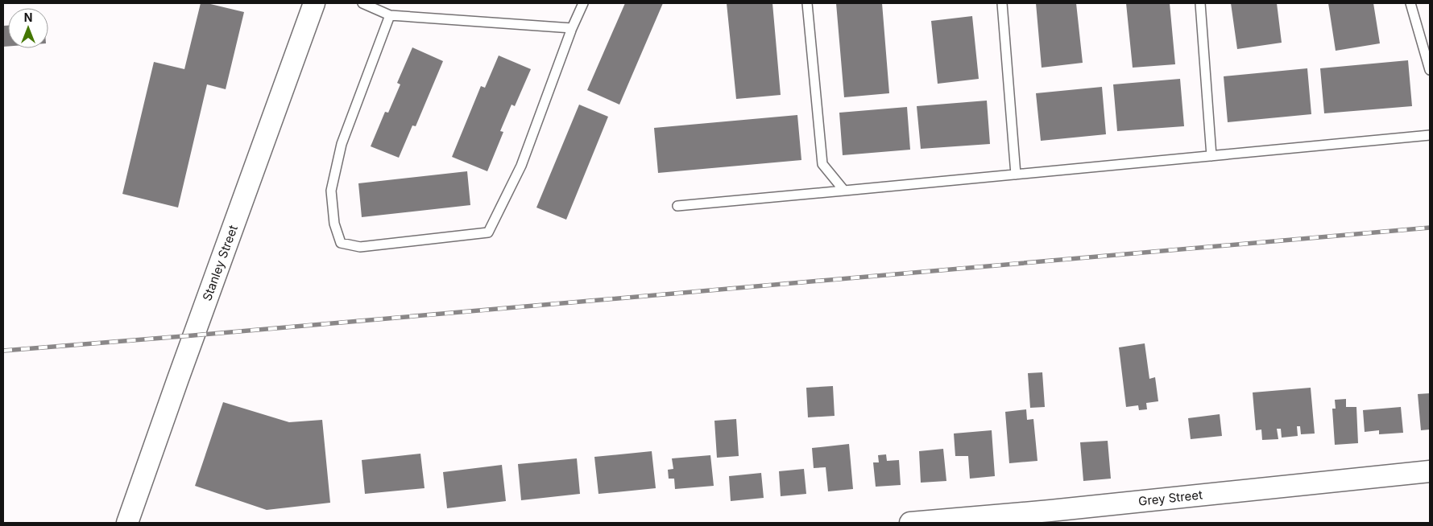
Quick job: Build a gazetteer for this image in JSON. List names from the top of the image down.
{
  "streets": {
    "street": ["Stanley Street", "Grey Street"]
  },
  "north": "top"
}
